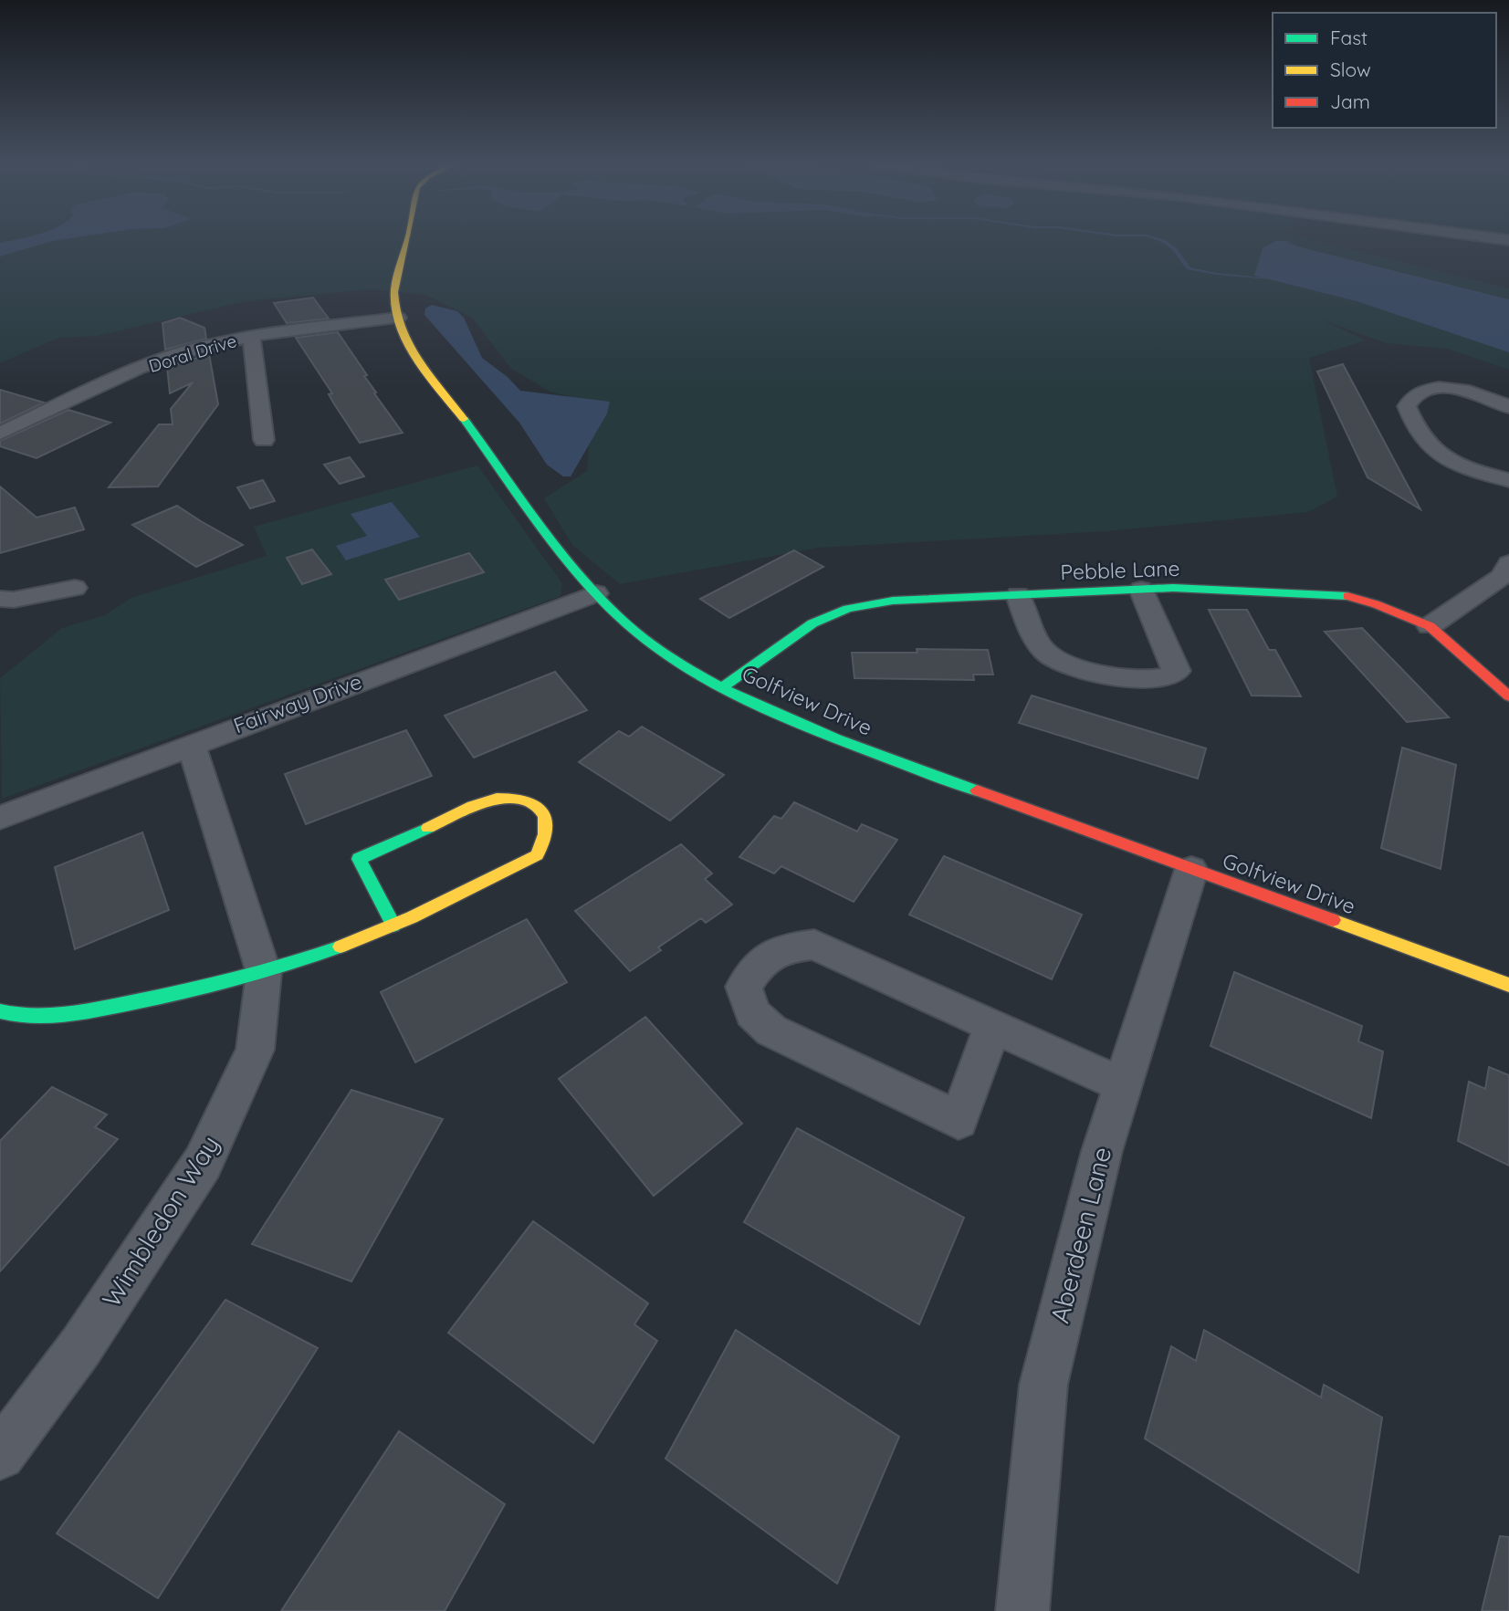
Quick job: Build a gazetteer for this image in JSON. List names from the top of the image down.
{
  "streets": {
    "street": [
      "Doral Drive",
      "Pebble Lane",
      "Golfview Drive",
      "Fairway Drive",
      "Wimbledon Way",
      "Aberdeen Lane"
    ]
  },
  "crossings": [
    ["Doral Drive", "Golfview Drive"],
    ["Pebble Lane", "Golfview Drive"],
    ["Golfview Drive", "Fairway Drive"],
    ["Golfview Drive", "Aberdeen Lane"],
    ["Fairway Drive", "Wimbledon Way"]
  ],
  "legend": ["Fast", "Slow", "Jam"]
}
